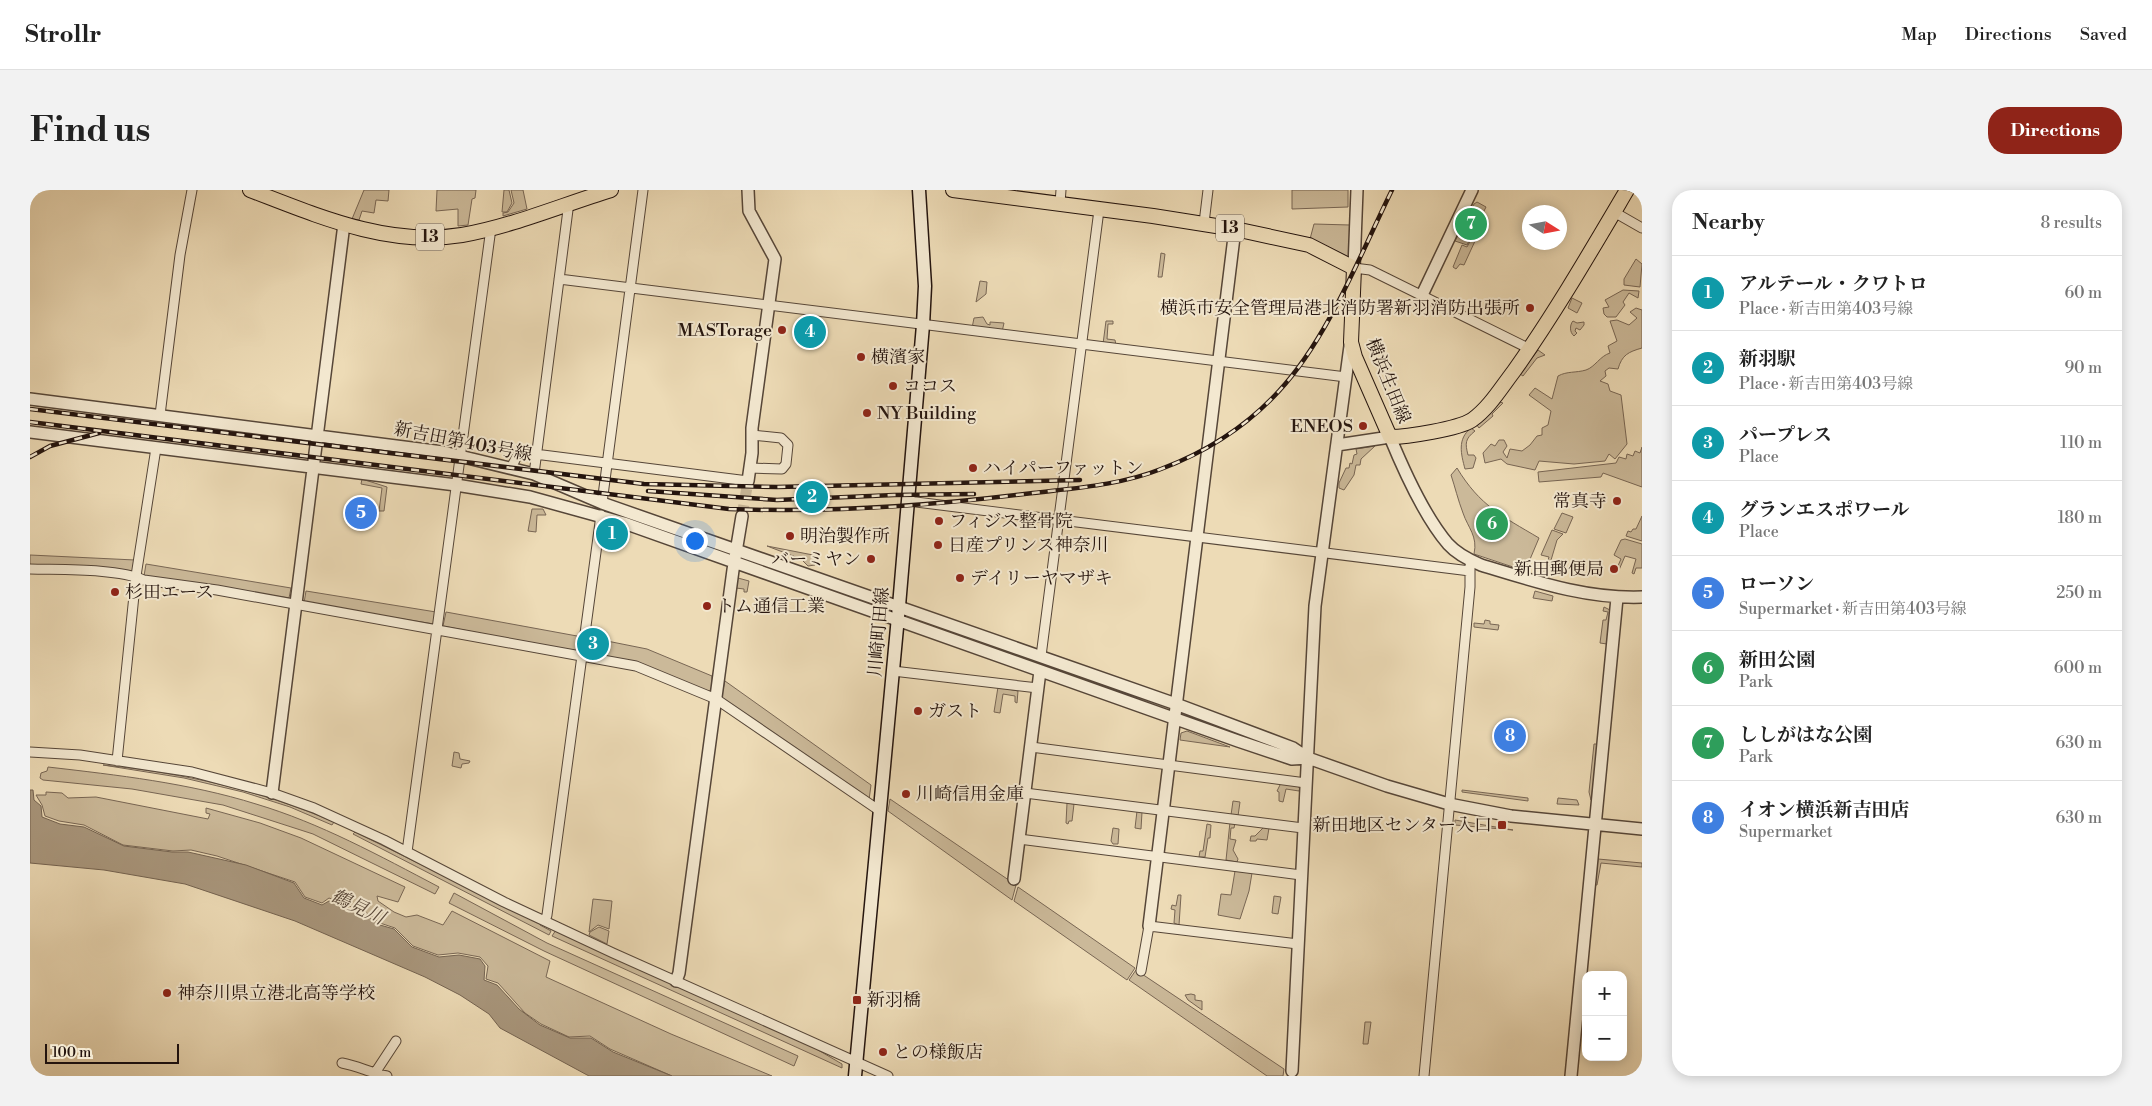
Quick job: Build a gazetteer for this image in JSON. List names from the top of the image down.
{
  "streets": {
    "main road": ["13", "横浜生田線", "川崎町田線"],
    "street": ["新吉田第403号線"]
  },
  "crossings": [
    ["13", "横浜生田線"],
    ["新吉田第403号線", "川崎町田線"]
  ],
  "water": ["鶴見川"],
  "places": {
    "other": [
      "横浜市安全管理局港北消防署新羽消防出張所",
      "MASTorage",
      "横濱家",
      "ココス",
      "NY Building",
      "ENEOS",
      "ハイパーファットン",
      "常真寺",
      "フィジス整骨院",
      "明治製作所",
      "日産プリンス神奈川",
      "バーミヤン",
      "新田郵便局",
      "デイリーヤマザキ",
      "杉田エース",
      "トム通信工業",
      "ガスト",
      "川崎信用金庫",
      "神奈川県立港北高等学校",
      "との様飯店"
    ],
    "transit": ["新田地区センター入口", "新羽橋"]
  },
  "scale_bar": "100 m",
  "north": "right",
  "page": {
    "header": "Strollr",
    "nav": ["Map", "Directions", "Saved"],
    "buttons": "Directions",
    "title": "Find us",
    "heading": ["Nearby", "8 results"],
    "pins": [
      "7",
      "4",
      "2",
      "5",
      "6",
      "1",
      "3",
      "8"
    ],
    "list": [
      {
        "mark": "1",
        "name": "アルテール・クワトロ",
        "note": "Place · 新吉田第403号線",
        "value": "60 m"
      },
      {
        "mark": "2",
        "name": "新羽駅",
        "note": "Place · 新吉田第403号線",
        "value": "90 m"
      },
      {
        "mark": "3",
        "name": "パープレス",
        "note": "Place",
        "value": "110 m"
      },
      {
        "mark": "4",
        "name": "グランエスポワール",
        "note": "Place",
        "value": "180 m"
      },
      {
        "mark": "5",
        "name": "ローソン",
        "note": "Supermarket · 新吉田第403号線",
        "value": "250 m"
      },
      {
        "mark": "6",
        "name": "新田公園",
        "note": "Park",
        "value": "600 m"
      },
      {
        "mark": "7",
        "name": "ししがはな公園",
        "note": "Park",
        "value": "630 m"
      },
      {
        "mark": "8",
        "name": "イオン横浜新吉田店",
        "note": "Supermarket",
        "value": "630 m"
      }
    ],
    "map_buttons": ["+", "−"],
    "scale": "100 m"
  }
}
